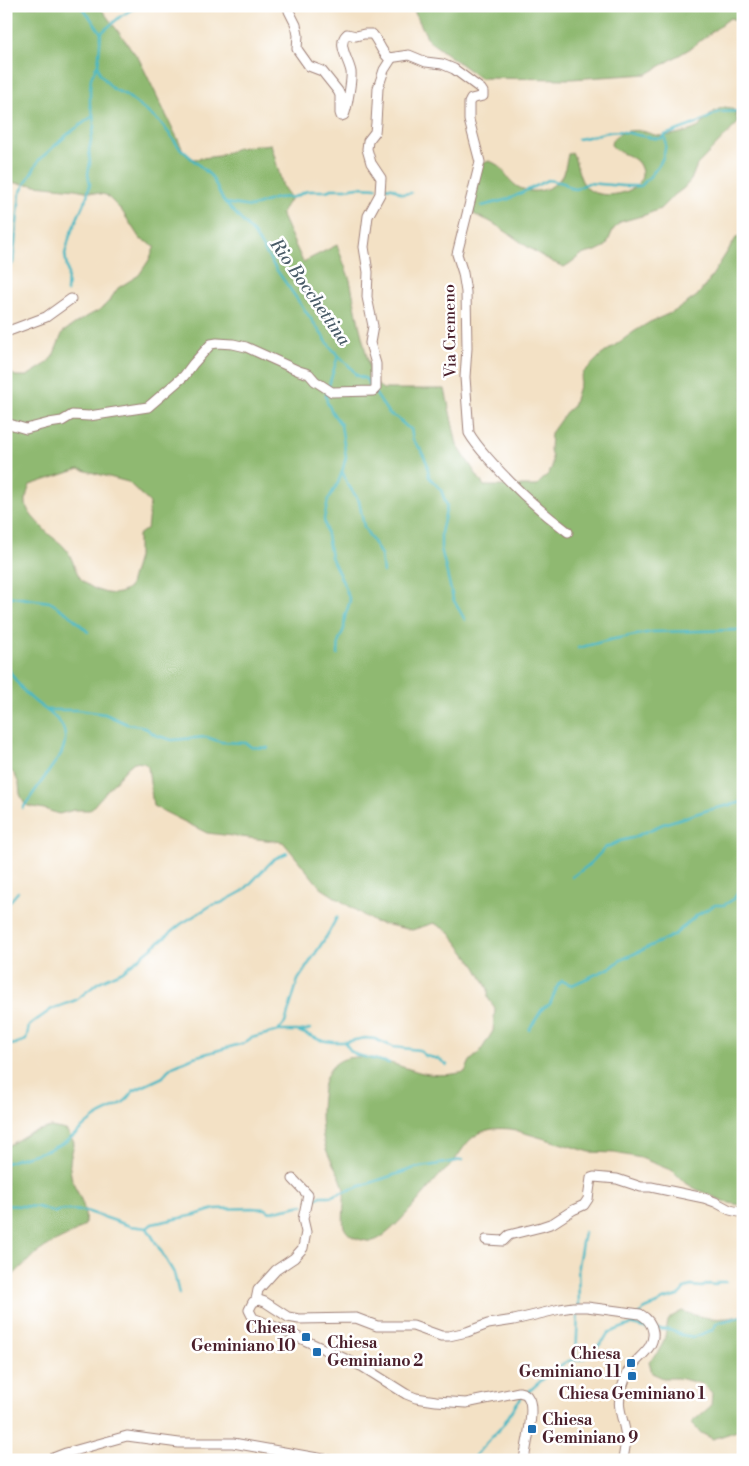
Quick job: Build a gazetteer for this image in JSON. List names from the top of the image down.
{
  "streets": {
    "street": ["Via Cremeno"]
  },
  "water": ["Rio Bocchettina"],
  "places": {
    "transit": [
      "Chiesa Geminiano 10",
      "Chiesa Geminiano 2",
      "Chiesa Geminiano 11",
      "Chiesa Geminiano 1",
      "Chiesa Geminiano 9"
    ]
  }
}
